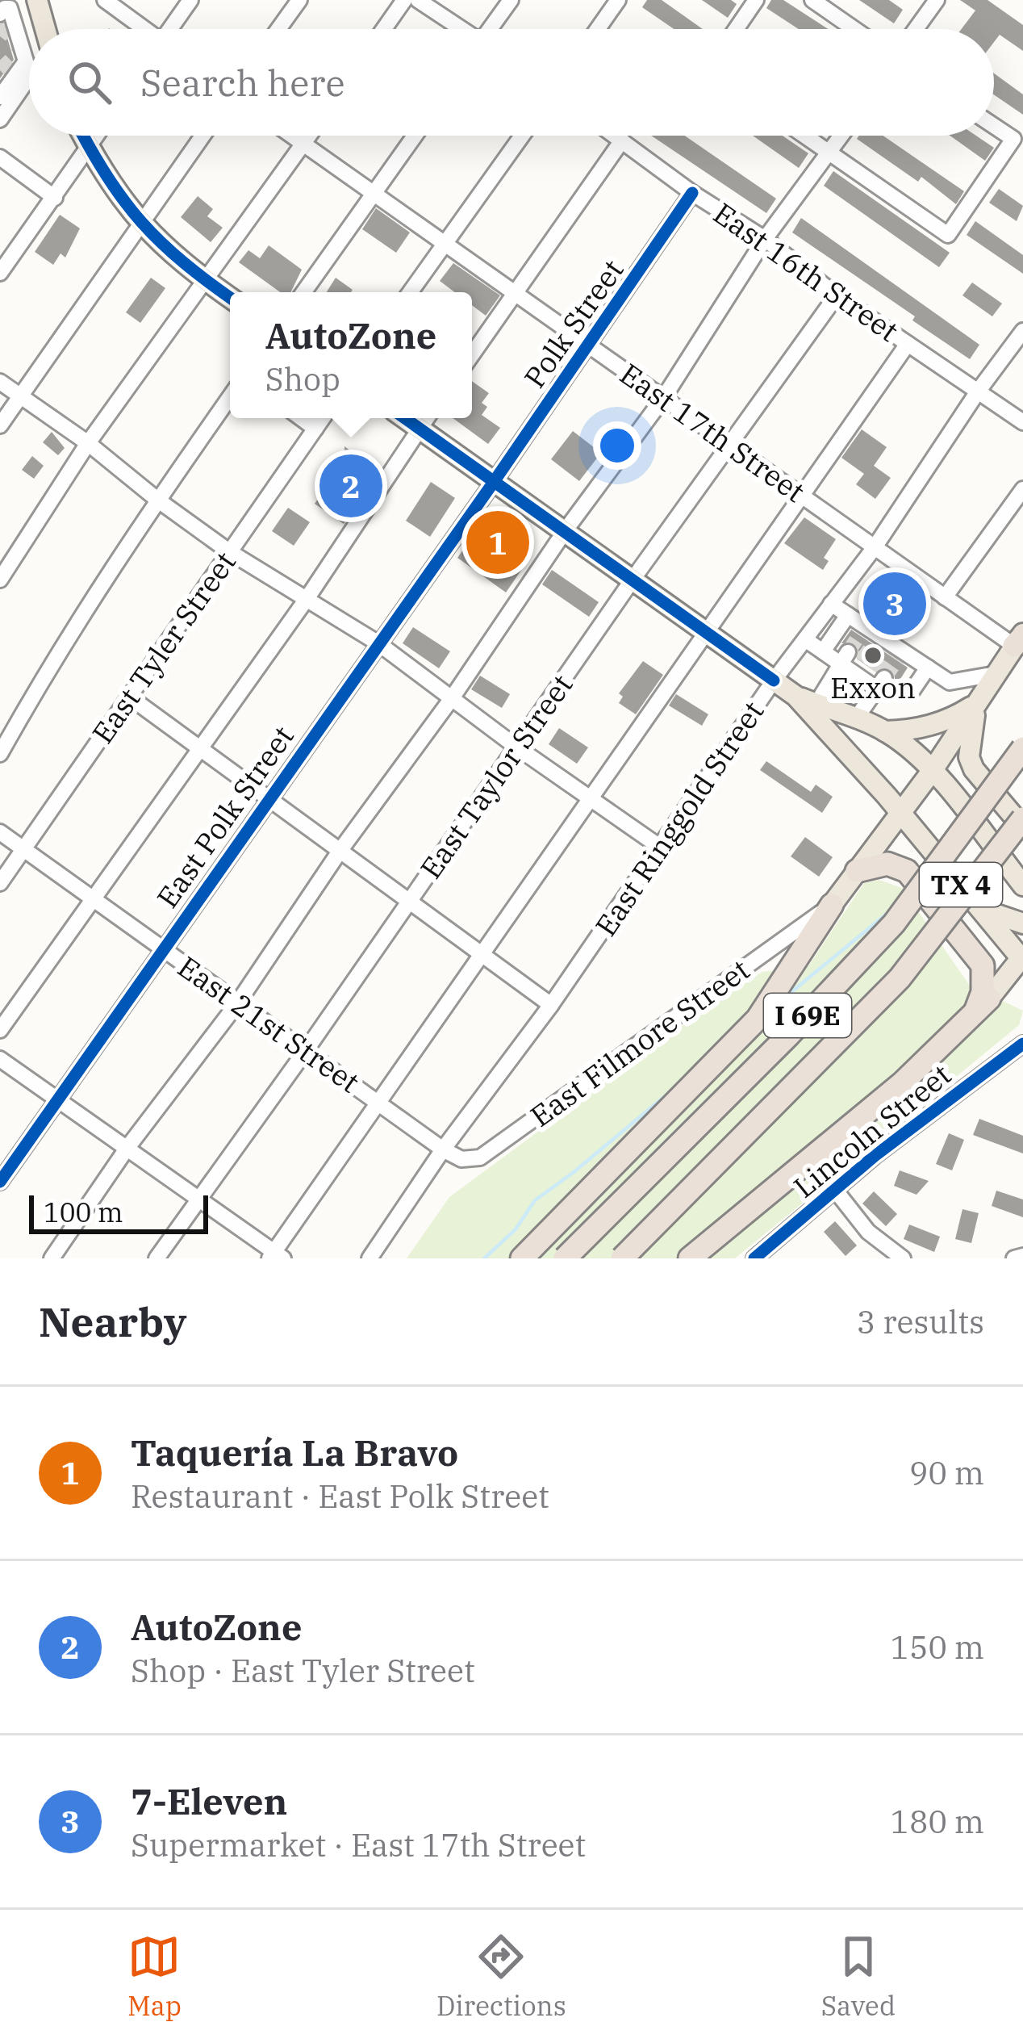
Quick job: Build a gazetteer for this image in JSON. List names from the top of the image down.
{
  "streets": {
    "highway": ["I 69E"],
    "main road": ["TX 4"],
    "street": [
      "East 16th Street",
      "Polk Street",
      "East 17th Street",
      "East Tyler Street",
      "East Taylor Street",
      "East Polk Street",
      "East Ringgold Street",
      "East 21st Street",
      "East Filmore Street",
      "Lincoln Street"
    ]
  },
  "crossings": [
    ["East 16th Street", "Polk Street"],
    ["East 16th Street", "East Taylor Street"],
    ["East 16th Street", "East Ringgold Street"],
    ["Polk Street", "East 17th Street"],
    ["Polk Street", "East Polk Street"],
    ["Polk Street", "TX 4"],
    ["East 17th Street", "East Taylor Street"],
    ["East 17th Street", "East Ringgold Street"],
    ["East Tyler Street", "East 21st Street"],
    ["East Taylor Street", "TX 4"],
    ["East Taylor Street", "East 21st Street"],
    ["East Polk Street", "TX 4"],
    ["East Polk Street", "East 21st Street"],
    ["East Ringgold Street", "TX 4"],
    ["East Ringgold Street", "East 21st Street"],
    ["East Ringgold Street", "East Filmore Street"],
    ["East 21st Street", "East Filmore Street"]
  ],
  "places": ["Exxon"],
  "scale_bar": "100 m",
  "page": {
    "search": "Search here",
    "popup": ["AutoZone", "Shop"],
    "pins": ["2", "1", "3"],
    "scale": "100 m",
    "heading": ["Nearby", "3 results"],
    "list": [
      {
        "mark": "1",
        "name": "Taquería La Bravo",
        "note": "Restaurant · East Polk Street",
        "value": "90 m"
      },
      {
        "mark": "2",
        "name": "AutoZone",
        "note": "Shop · East Tyler Street",
        "value": "150 m"
      },
      {
        "mark": "3",
        "name": "7-Eleven",
        "note": "Supermarket · East 17th Street",
        "value": "180 m"
      }
    ],
    "nav": ["Map", "Directions", "Saved"]
  }
}
